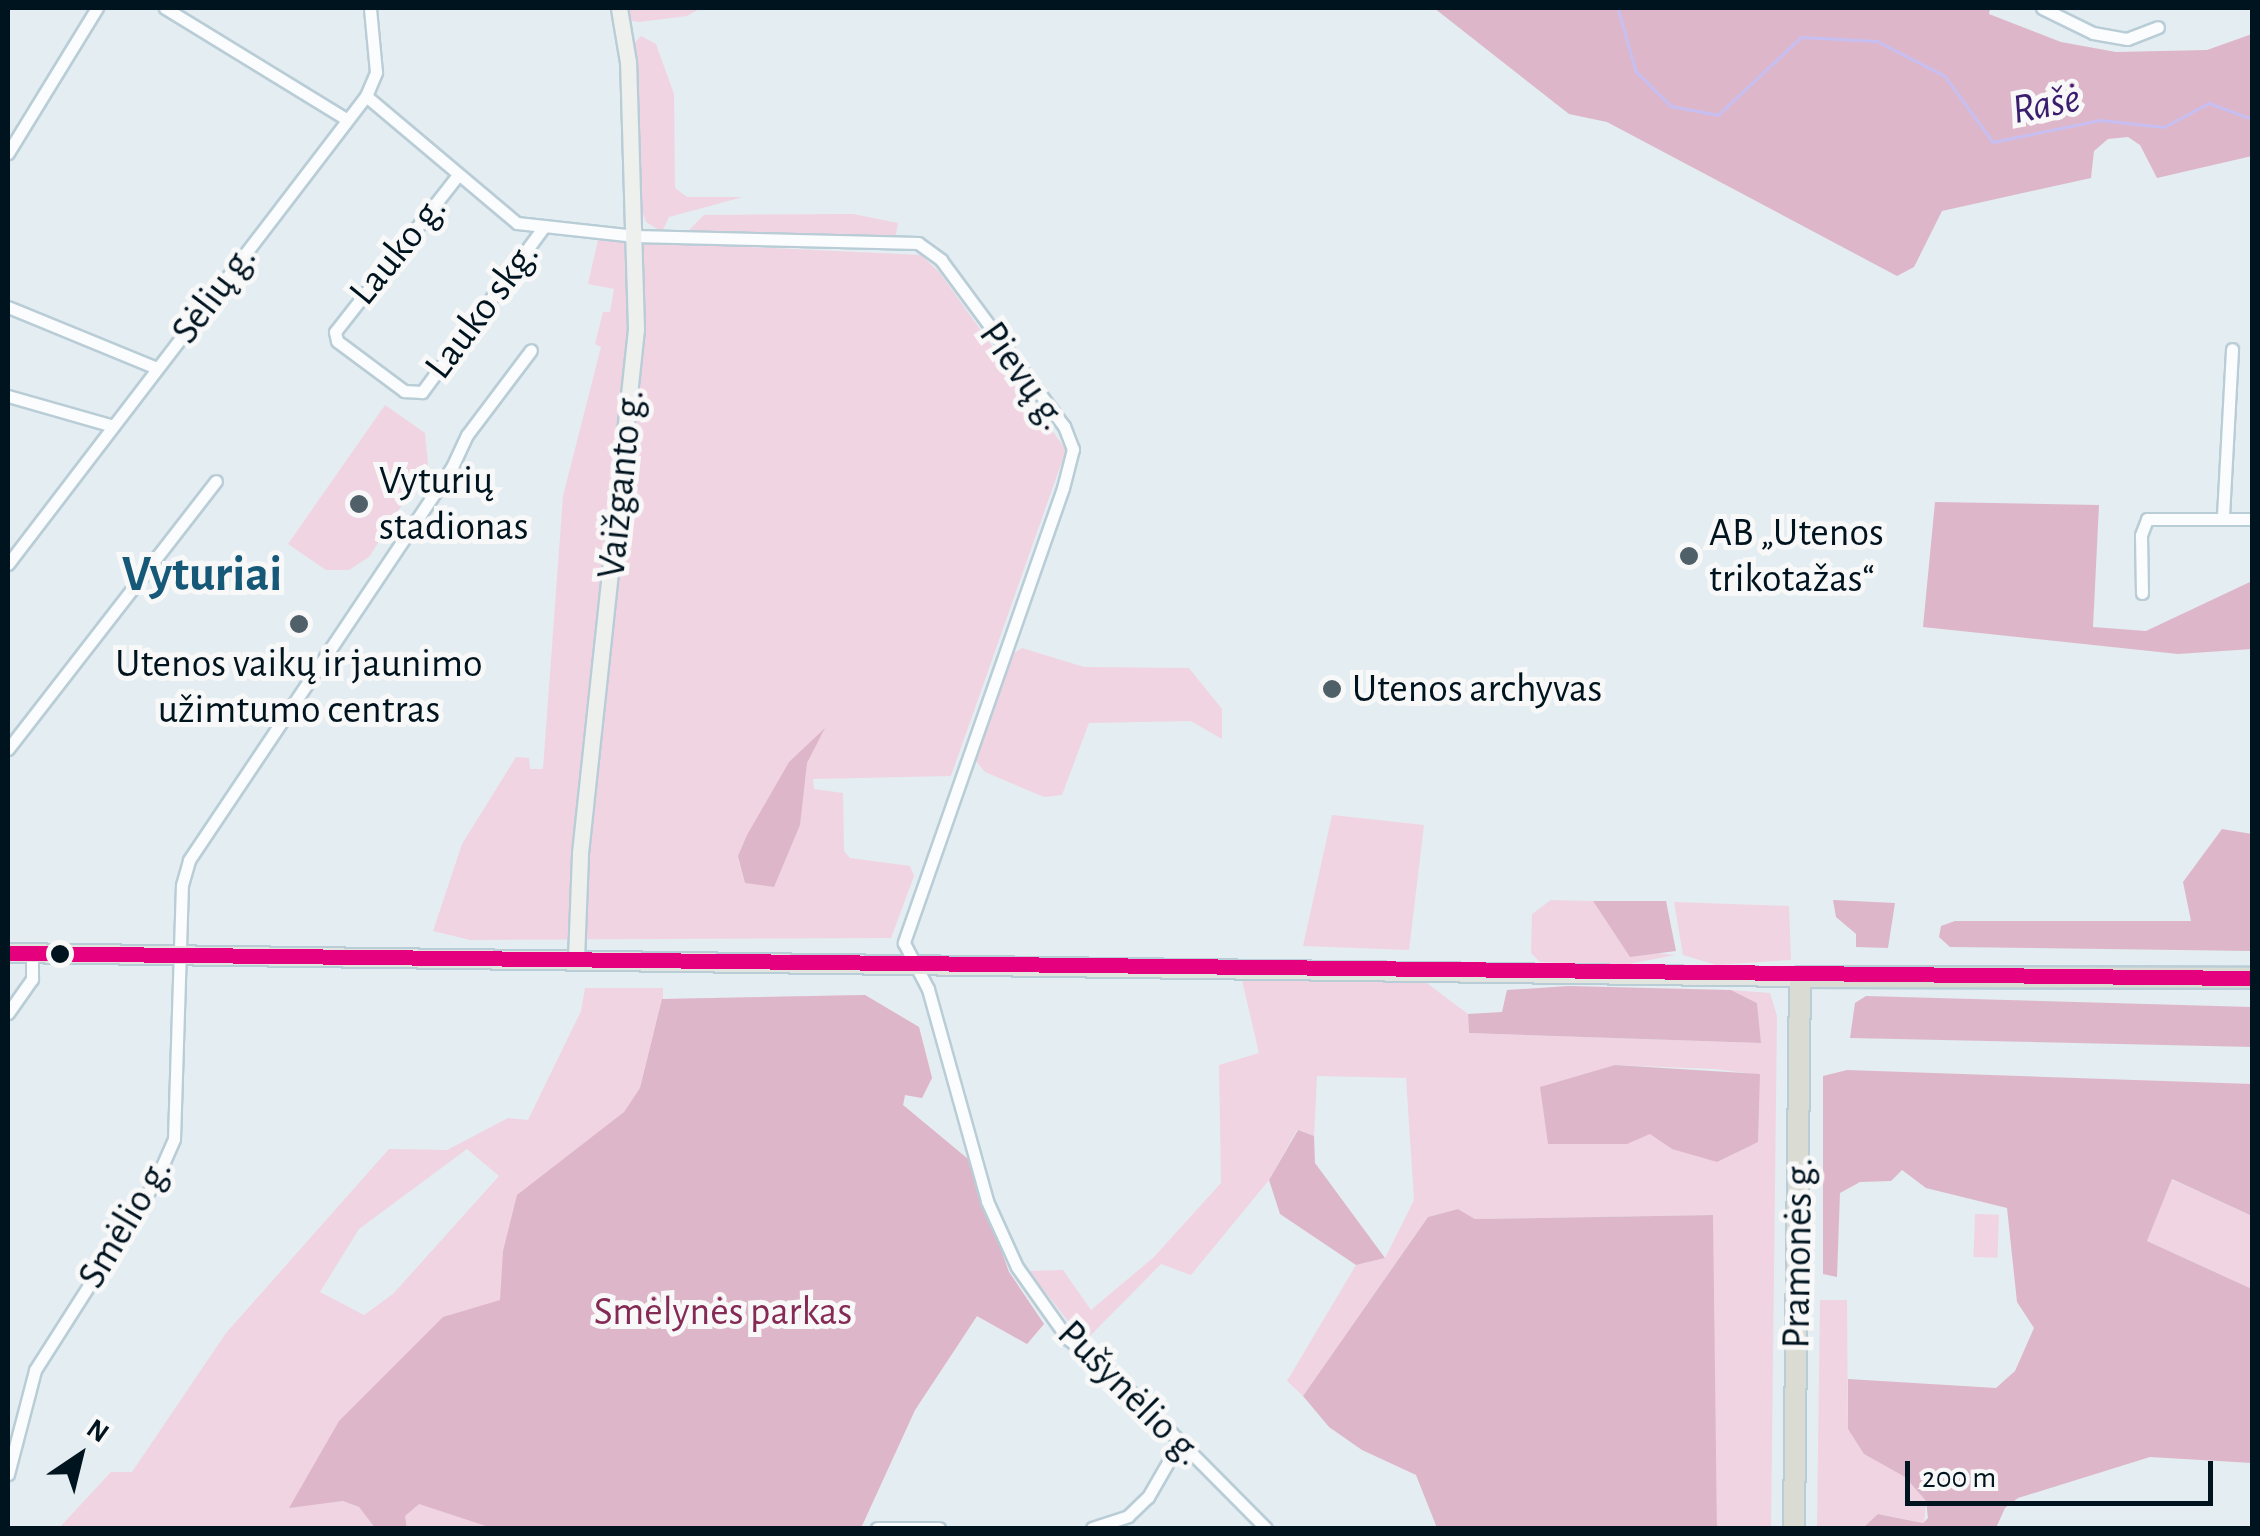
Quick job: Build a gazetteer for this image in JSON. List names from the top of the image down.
{
  "streets": {
    "highway": ["Pramonės g."],
    "main road": ["Vaižganto g."],
    "street": [
      "Lauko g.",
      "Sėlių g.",
      "Lauko skg.",
      "Pievų g.",
      "Smėlio g.",
      "Pušynėlio g."
    ]
  },
  "crossings": [
    ["Lauko g.", "Lauko skg."],
    ["Pievų g.", "Vaižganto g."],
    ["Pievų g.", "Pušynėlio g."]
  ],
  "districts": ["Vyturiai"],
  "water": ["Rašė"],
  "parks": ["Smėlynės parkas"],
  "places": [
    "Vyturių stadionas",
    "AB „Utenos trikotažas“",
    "Utenos vaikų ir jaunimo užimtumo centras",
    "Utenos archyvas"
  ],
  "scale_bar": "200 m",
  "north": "top right"
}
